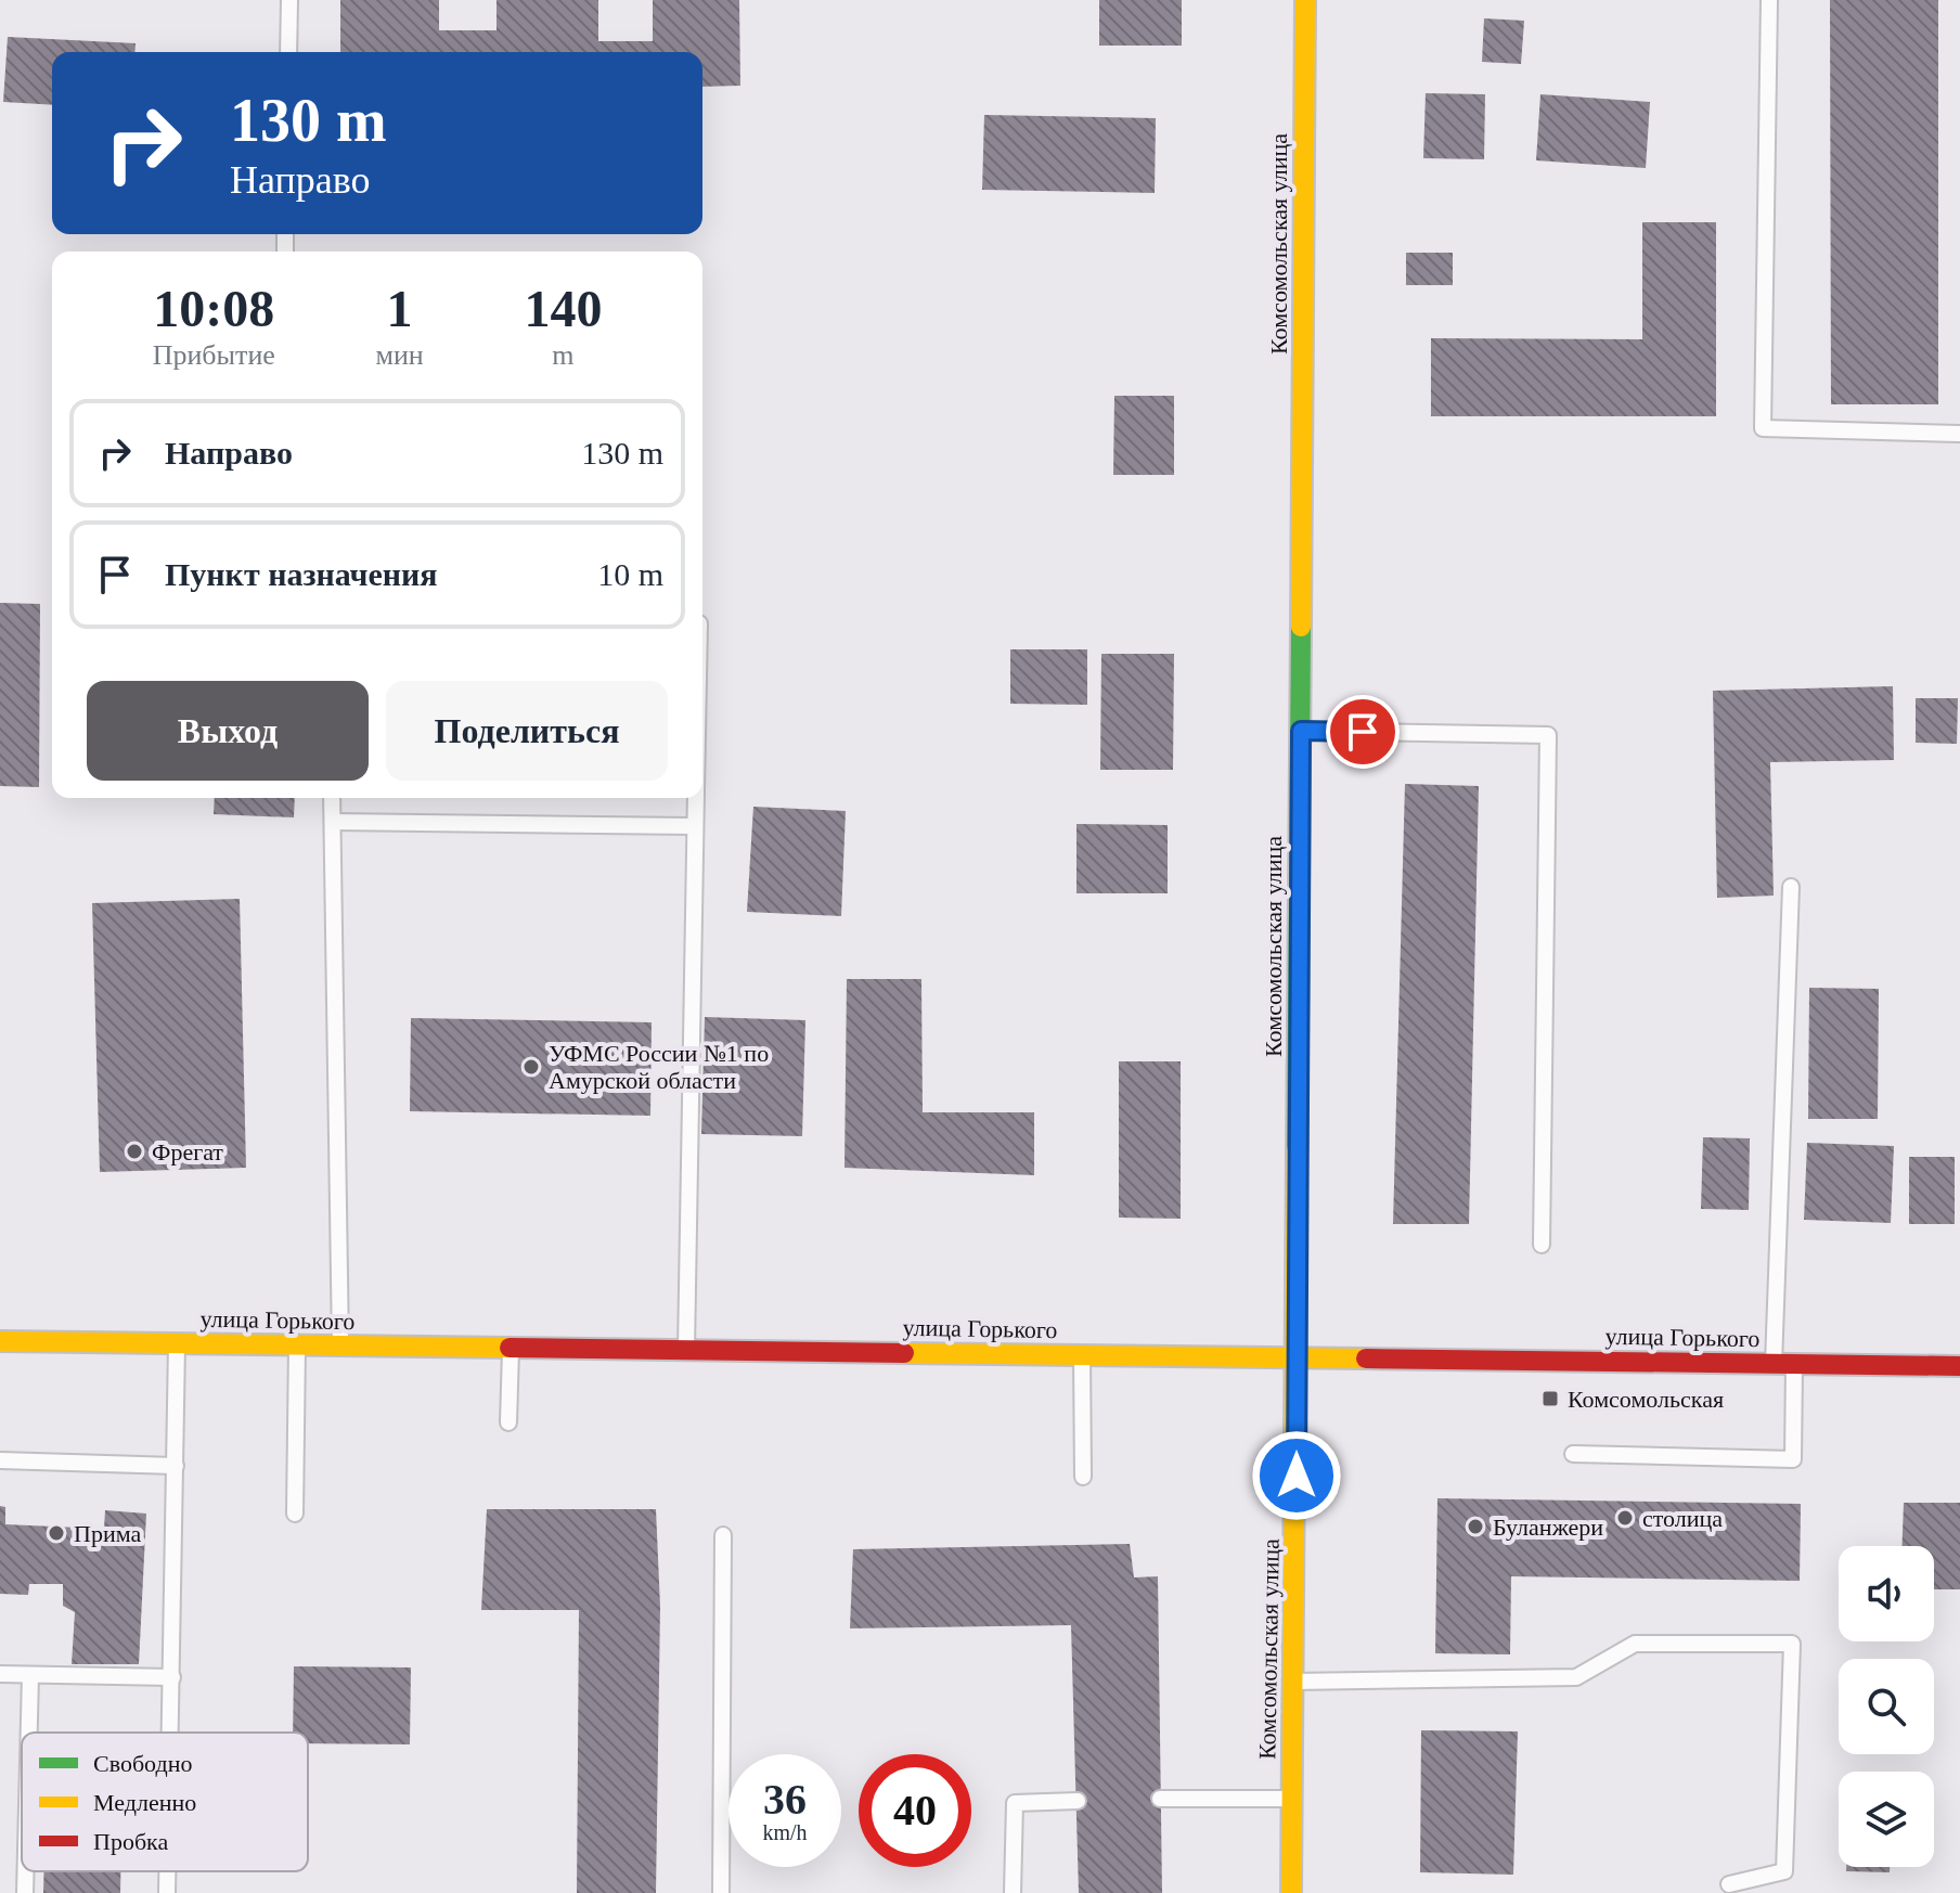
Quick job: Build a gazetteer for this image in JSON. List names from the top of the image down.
{
  "streets": {
    "main road": ["Комсомольская улица", "улица Горького"]
  },
  "crossings": [
    ["Комсомольская улица", "улица Горького"]
  ],
  "places": {
    "other": [
      "УФМС России №1 по Амурской области",
      "Фрегат",
      "столица",
      "Буланжери",
      "Прима"
    ],
    "transit": ["Комсомольская"]
  },
  "legend": ["Свободно", "Медленно", "Пробка"],
  "page": {
    "turn": ["130 m", "Направо"],
    "eta": [
      "10:08",
      "Прибытие",
      "1",
      "мин",
      "140",
      "m"
    ],
    "list": [
      {
        "name": "Направо",
        "value": "130 m"
      },
      {
        "name": "Пункт назначения",
        "value": "10 m"
      }
    ],
    "buttons": ["Выход", "Поделиться"],
    "speed": "36 km/h",
    "limit": "40"
  }
}
